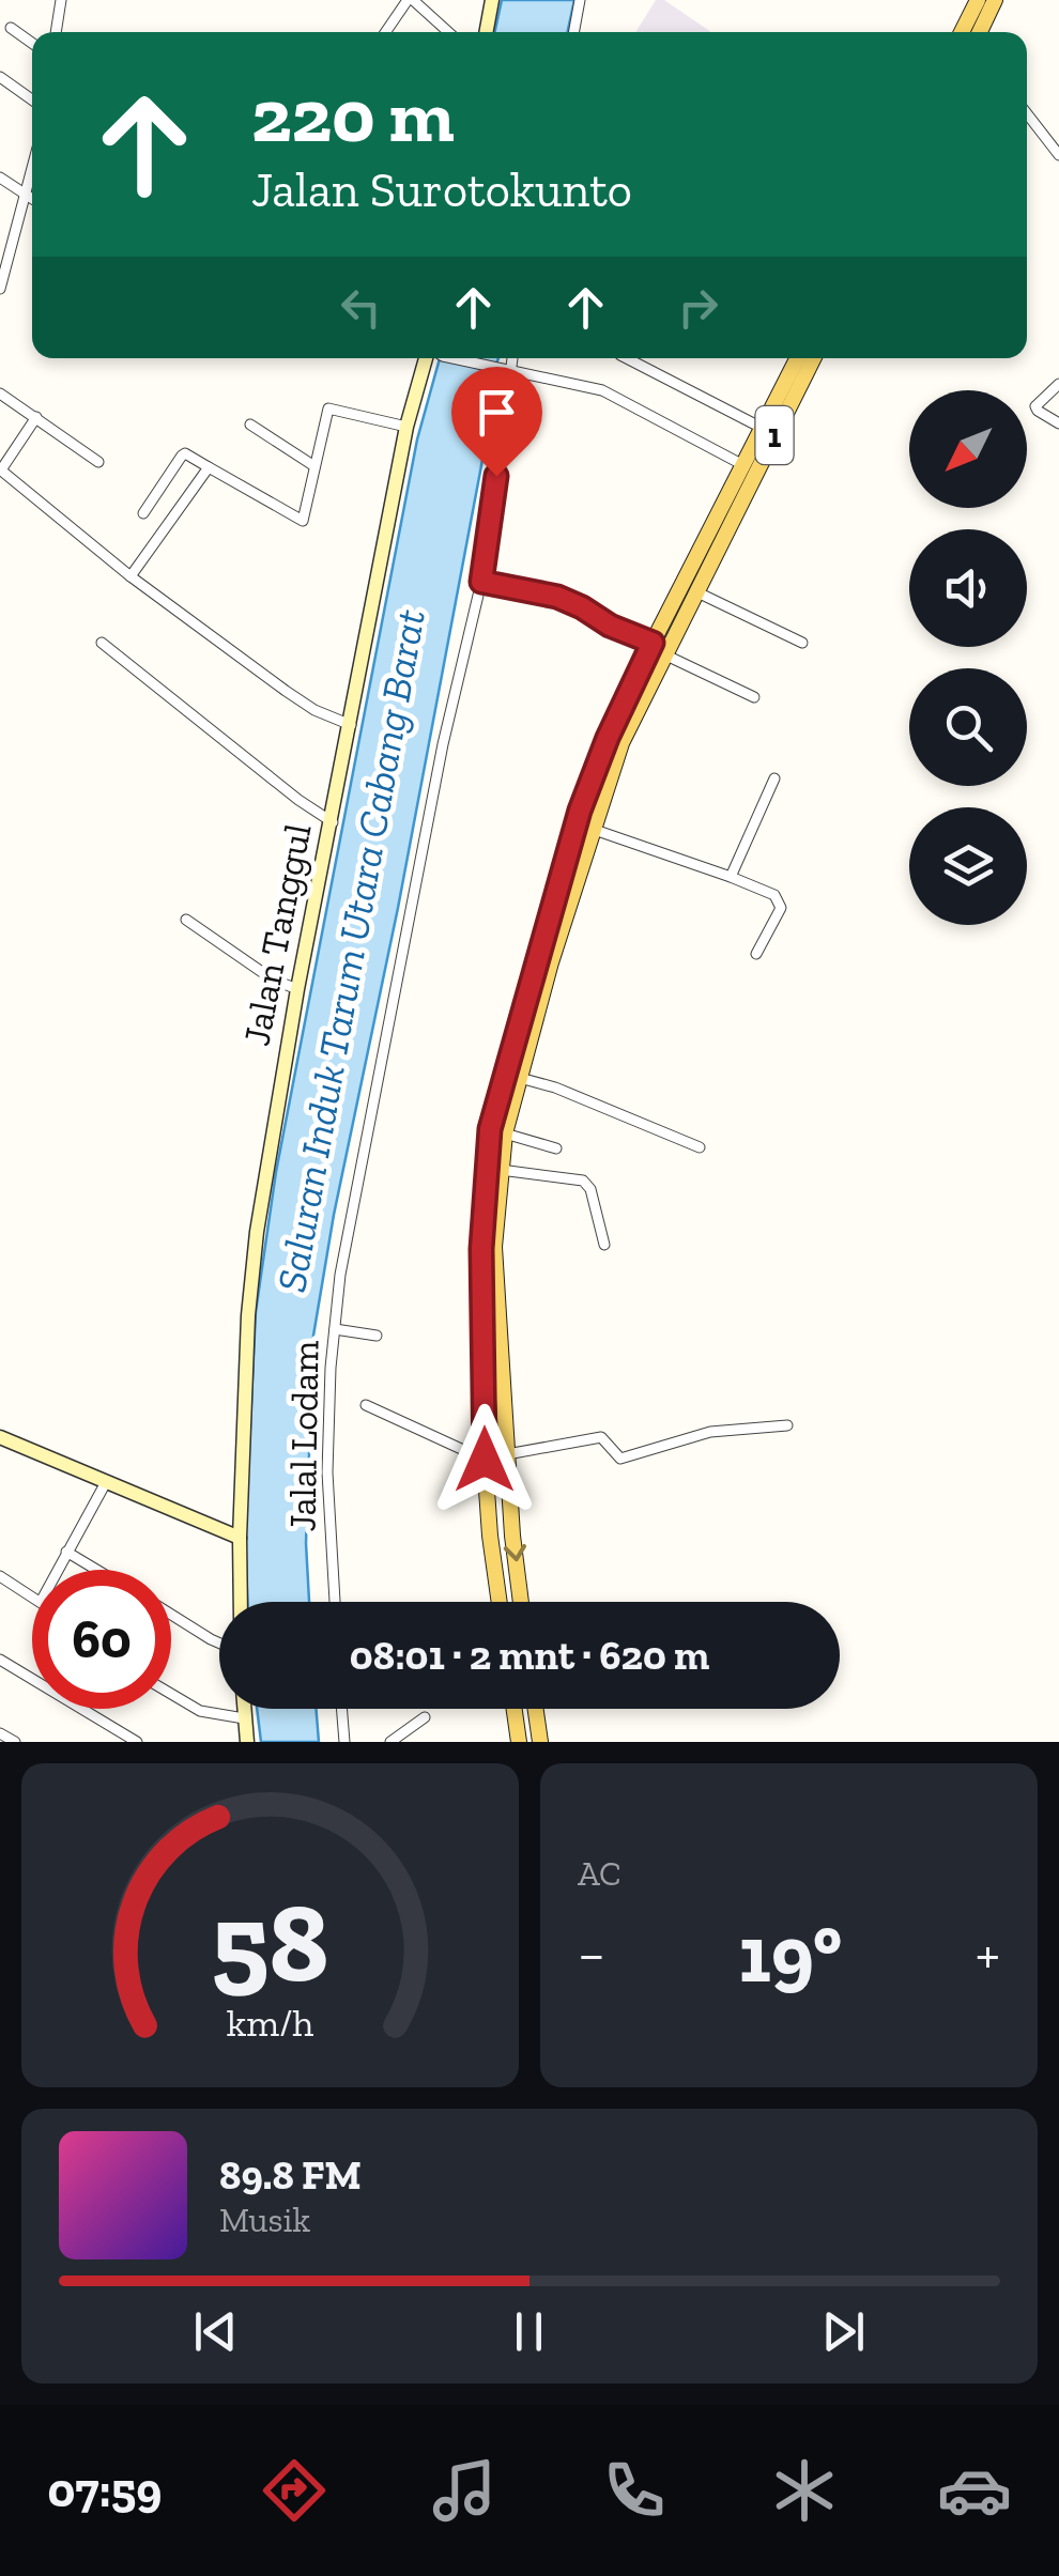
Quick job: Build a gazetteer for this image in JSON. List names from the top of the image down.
{
  "streets": {
    "main road": ["1"],
    "street": ["Jalan Tanggul", "Jalal Lodam"]
  },
  "water": ["Saluran Induk Tarum Utara Cabang Barat"],
  "north": "bottom left",
  "page": {
    "turn": ["220 m", "Jalan Surotokunto"],
    "limit": "60",
    "trip": "08:01 · 2 mnt · 620 m",
    "tile": "AC",
    "heat": ["−", "19°", "+"],
    "song": ["89.8 FM", "Musik"],
    "tabs": "07:59",
    "gauge": ["58", "km/h"]
  }
}
